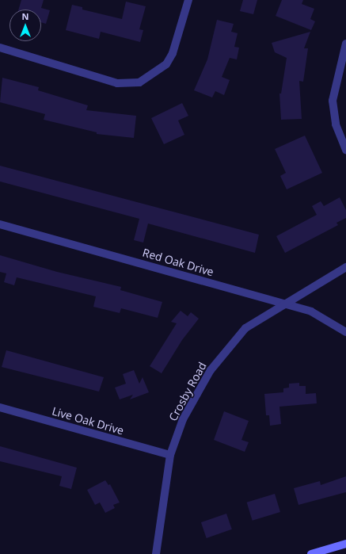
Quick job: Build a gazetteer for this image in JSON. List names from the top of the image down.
{
  "streets": {
    "street": ["Red Oak Drive", "Crosby Road", "Live Oak Drive"]
  },
  "crossings": [
    ["Red Oak Drive", "Crosby Road"],
    ["Crosby Road", "Live Oak Drive"]
  ],
  "north": "top"
}
